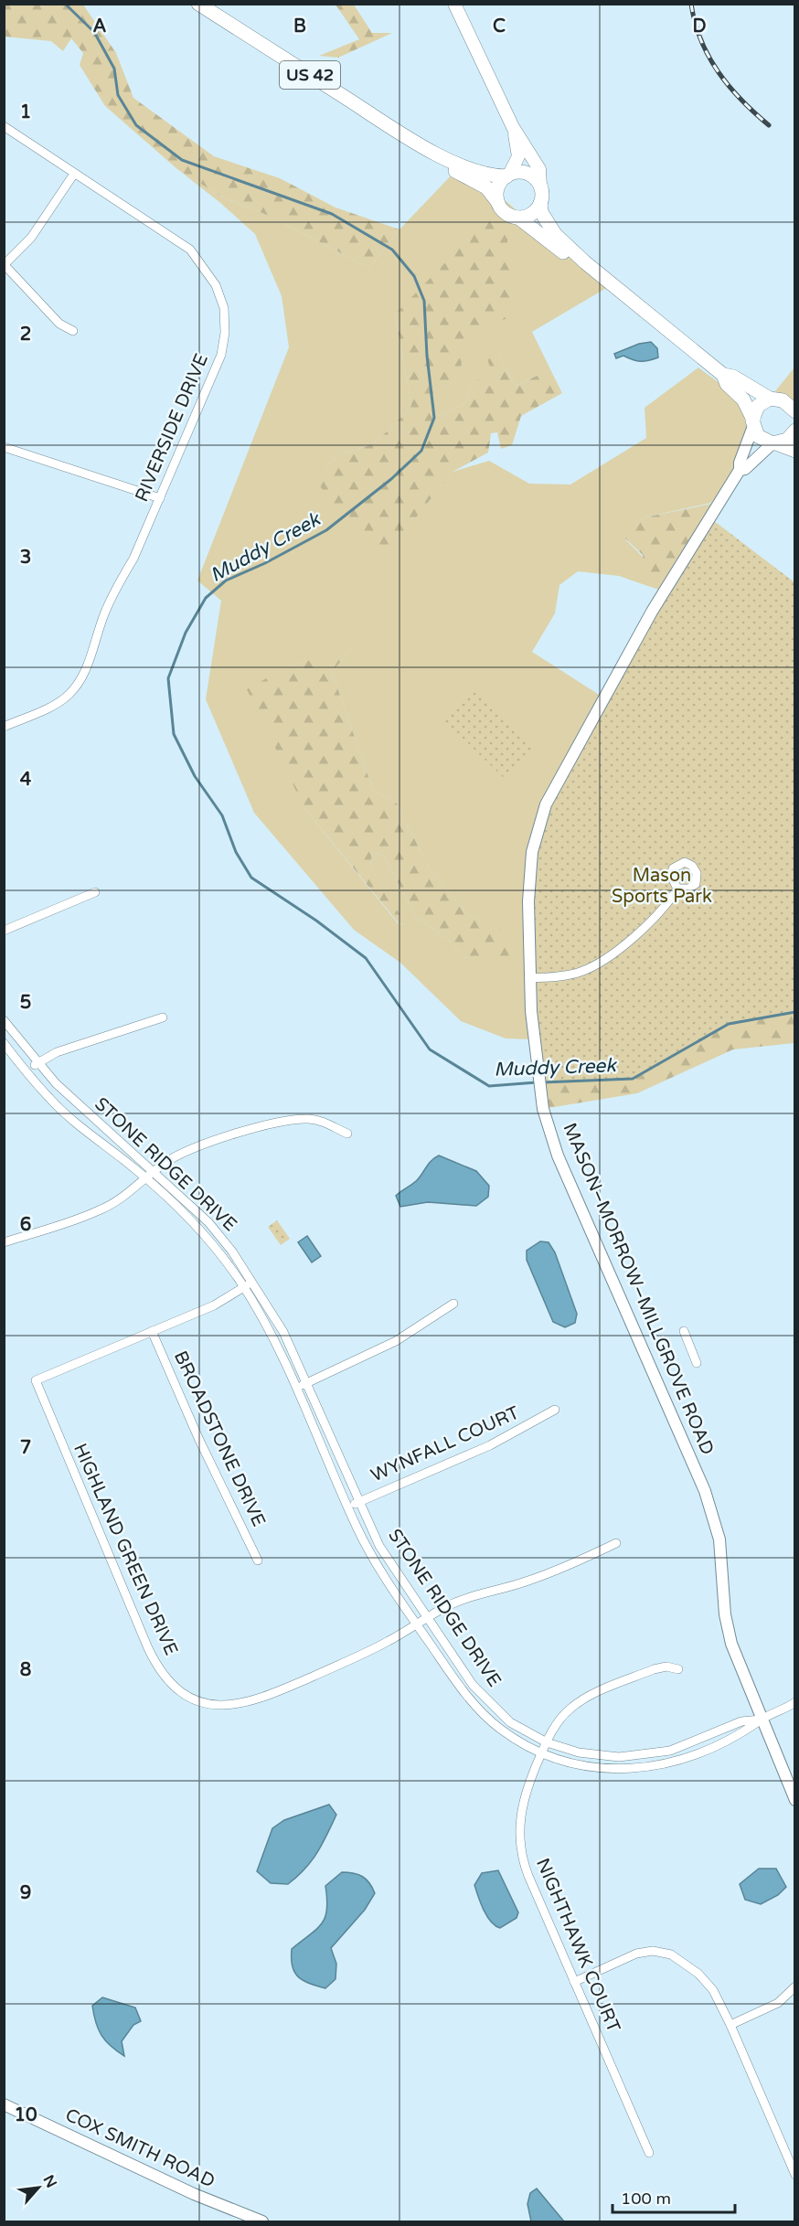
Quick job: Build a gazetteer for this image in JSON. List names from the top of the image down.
{
  "streets": {
    "main road": ["US 42"],
    "street": [
      "RIVERSIDE DRIVE",
      "STONE RIDGE DRIVE",
      "MASON–MORROW–MILLGROVE ROAD",
      "BROADSTONE DRIVE",
      "WYNFALL COURT",
      "HIGHLAND GREEN DRIVE",
      "NIGHTHAWK COURT",
      "COX SMITH ROAD"
    ]
  },
  "crossings": [
    ["STONE RIDGE DRIVE", "MASON–MORROW–MILLGROVE ROAD"],
    ["STONE RIDGE DRIVE", "WYNFALL COURT"],
    ["STONE RIDGE DRIVE", "HIGHLAND GREEN DRIVE"],
    ["STONE RIDGE DRIVE", "NIGHTHAWK COURT"],
    ["BROADSTONE DRIVE", "HIGHLAND GREEN DRIVE"]
  ],
  "water": ["Muddy Creek"],
  "parks": ["Mason Sports Park"],
  "scale_bar": "100 m",
  "north": "top right",
  "grid": {
    "columns": [
      "A",
      "B",
      "C",
      "D"
    ],
    "rows": [
      "1",
      "2",
      "3",
      "4",
      "5",
      "6",
      "7",
      "8",
      "9",
      "10"
    ]
  }
}
